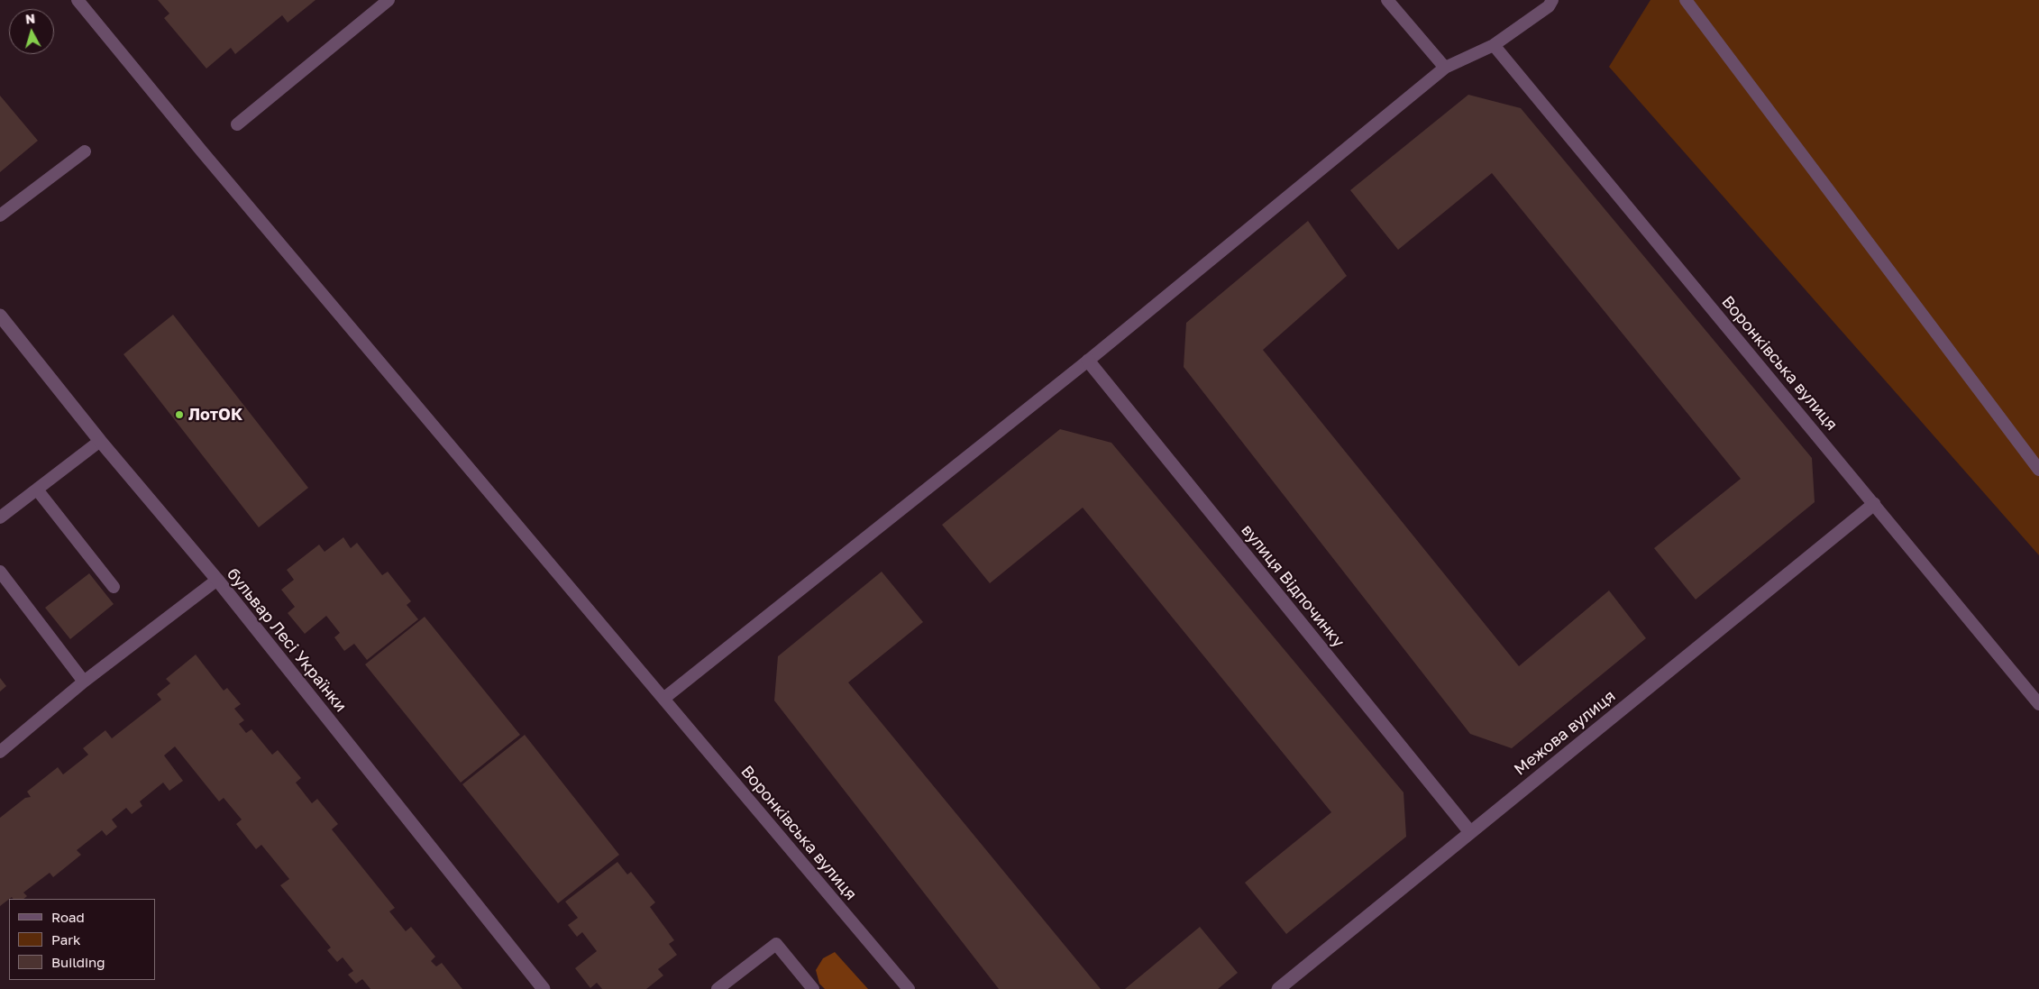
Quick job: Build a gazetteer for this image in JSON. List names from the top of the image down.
{
  "streets": {
    "street": ["вулиця Відпочинку", "бульвар Лесі Українки", "Межова вулиця"],
    "lane": ["Воронківська вулиця"]
  },
  "crossings": [
    ["Воронківська вулиця", "Межова вулиця"],
    ["вулиця Відпочинку", "Межова вулиця"]
  ],
  "places": ["ЛотОК"],
  "legend": ["Road", "Park", "Building"],
  "north": "top"
}
